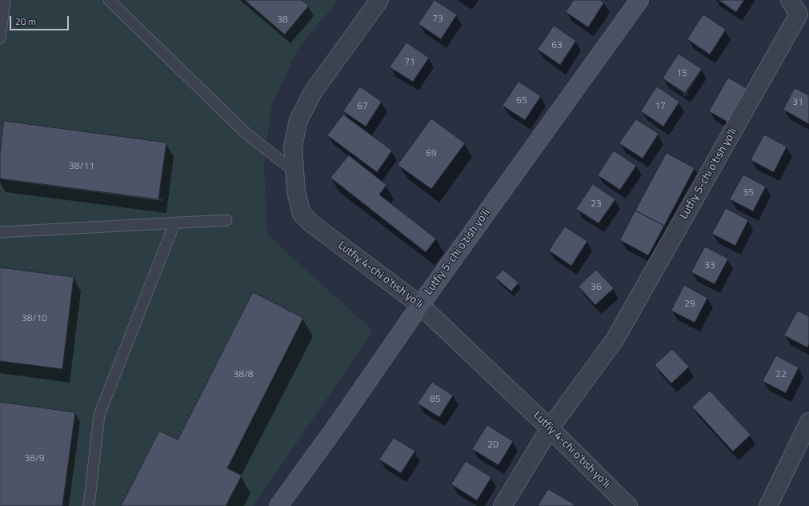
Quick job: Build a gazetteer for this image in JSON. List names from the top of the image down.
{
  "streets": {
    "street": ["Lutfiy 5-chi o'tish yo'li", "Lutfiy 4-chi o'tish yo'li"]
  },
  "crossings": [
    ["Lutfiy 5-chi o'tish yo'li", "Lutfiy 4-chi o'tish yo'li"]
  ],
  "house_numbers": [
    "73",
    "38",
    "63",
    "71",
    "15",
    "65",
    "31",
    "67",
    "17",
    "69",
    "38/11",
    "35",
    "23",
    "33",
    "36",
    "29",
    "38/10",
    "38/8",
    "22",
    "85",
    "20",
    "38/9"
  ],
  "scale_bar": "20 m"
}
